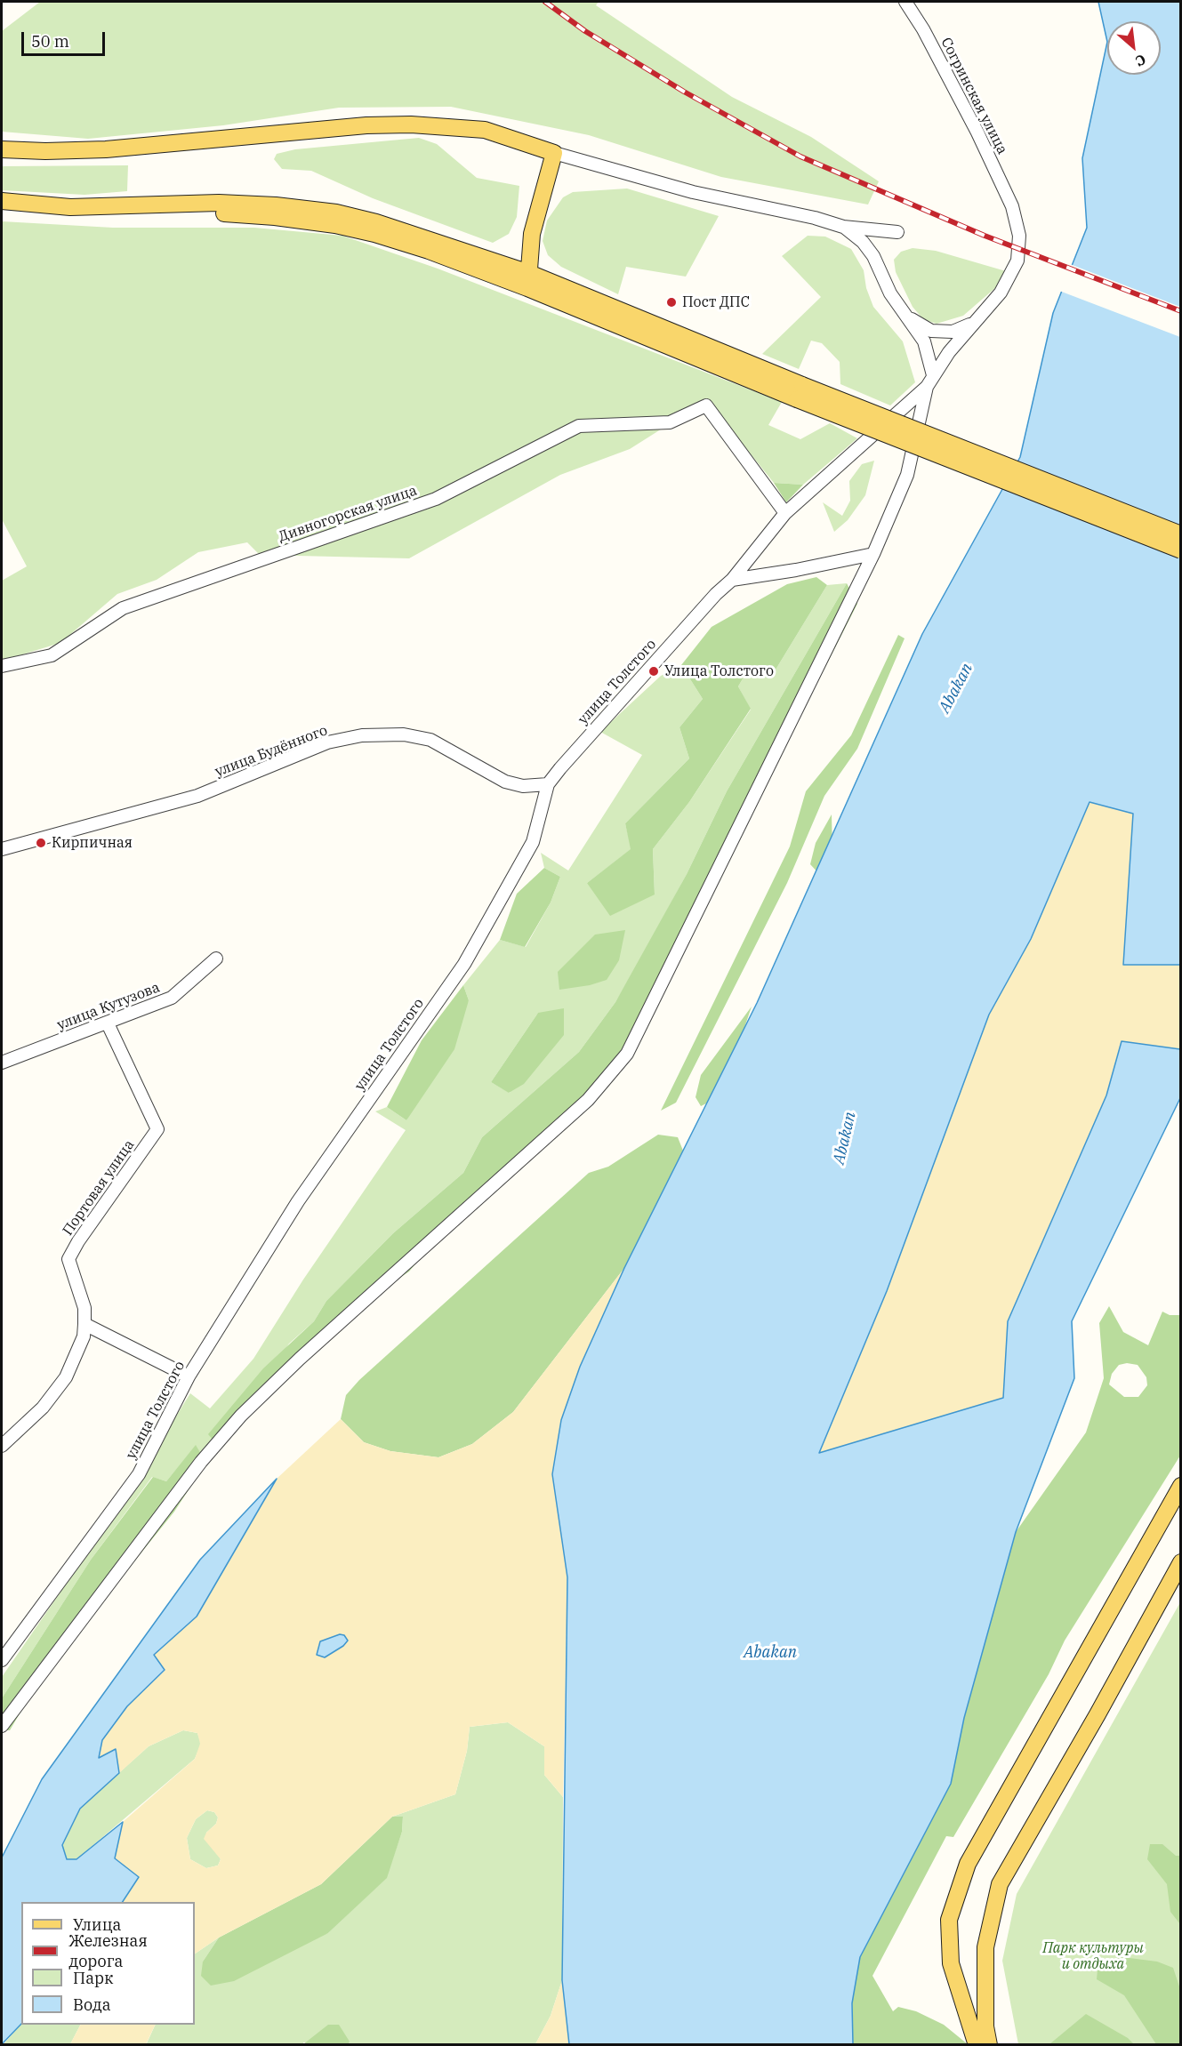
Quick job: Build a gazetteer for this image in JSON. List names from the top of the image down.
{
  "streets": {
    "street": [
      "Согринская улица",
      "Дивногорская улица",
      "улица Толстого",
      "улица Будённого",
      "улица Кутузова",
      "Портовая улица"
    ]
  },
  "crossings": [
    ["Согринская улица", "улица Толстого"],
    ["Дивногорская улица", "улица Толстого"],
    ["улица Толстого", "улица Будённого"],
    ["улица Кутузова", "Портовая улица"]
  ],
  "water": ["Abakan"],
  "parks": ["Парк культуры и отдыха"],
  "places": ["Пост ДПС", "Улица Толстого", "Кирпичная"],
  "legend": [
    "Улица",
    "Железная дорога",
    "Парк",
    "Вода"
  ],
  "scale_bar": "50 m",
  "north": "bottom right"
}
